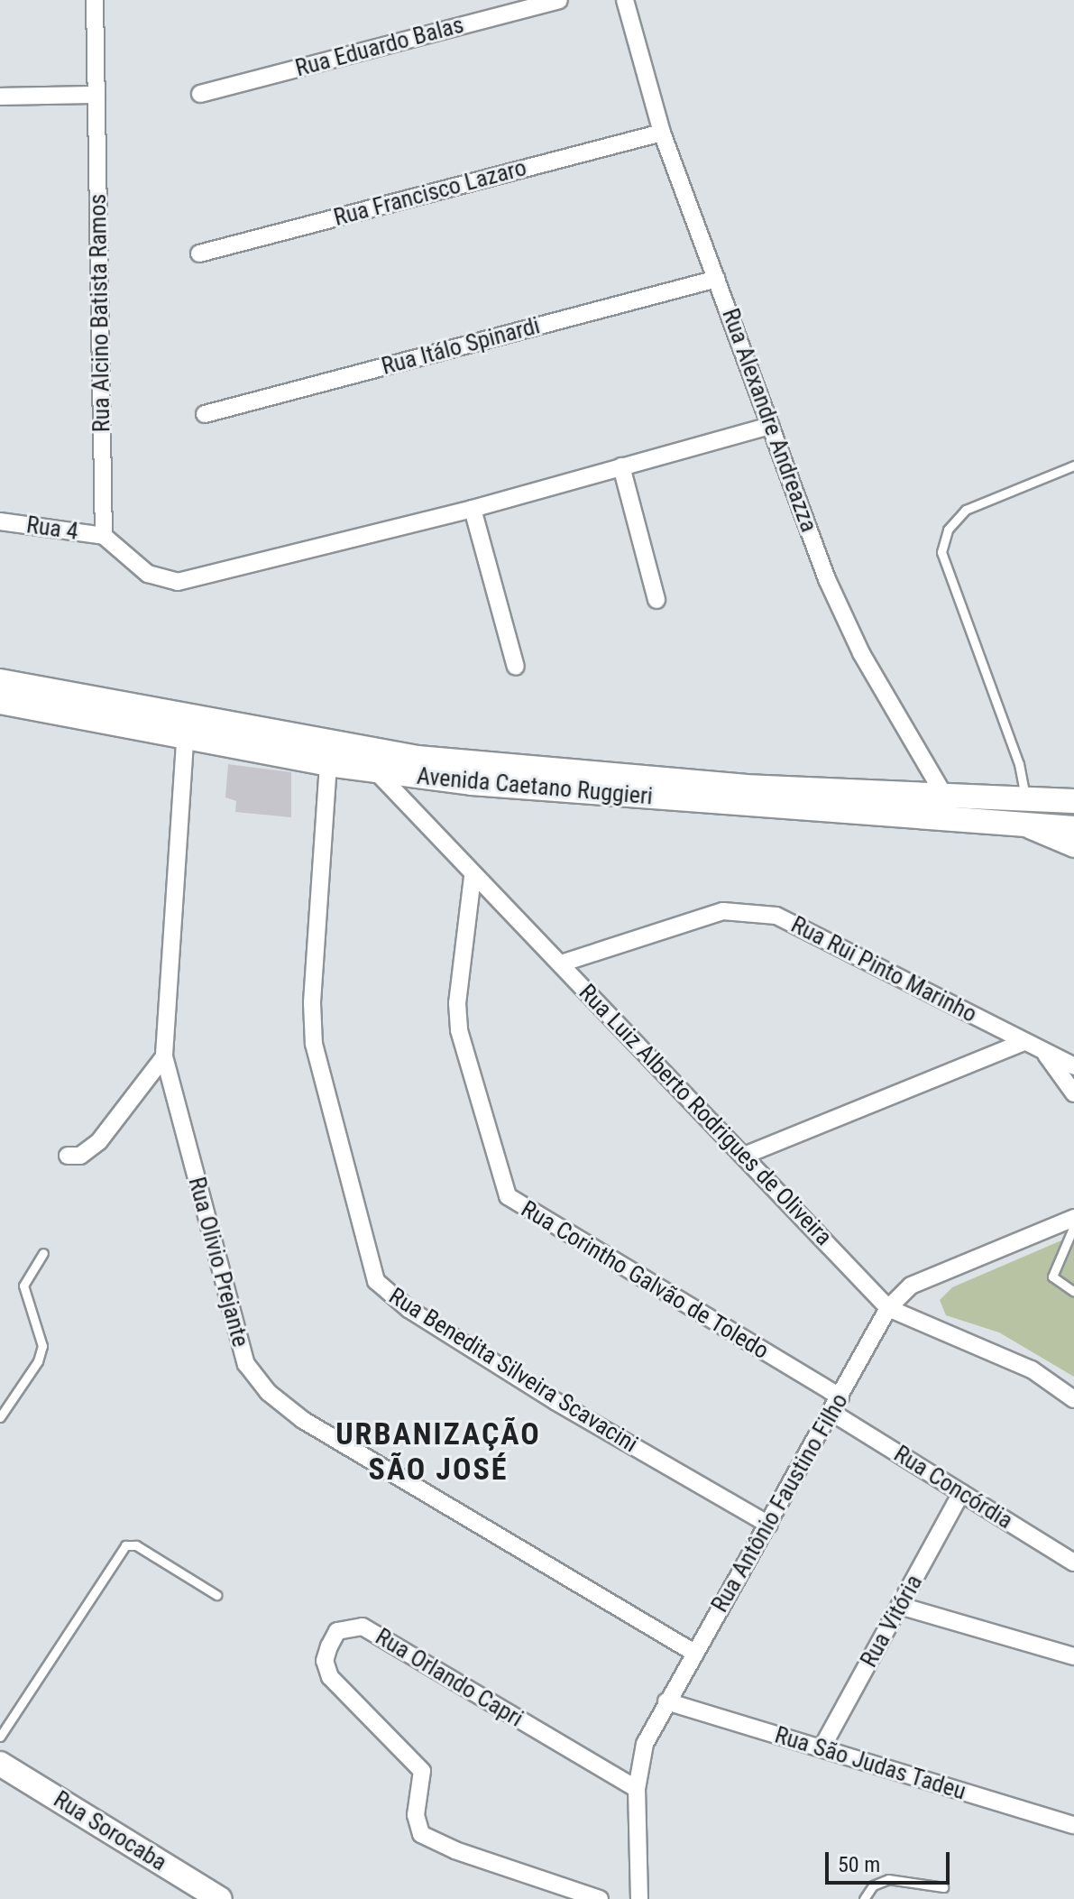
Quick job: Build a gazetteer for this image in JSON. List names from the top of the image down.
{
  "streets": {
    "main road": ["Avenida Caetano Ruggieri", "Rua Sorocaba"],
    "street": [
      "Rua Eduardo Balas",
      "Rua Francisco Lazaro",
      "Rua Alcino Batista Ramos",
      "Rua Itálo Spinardi",
      "Rua Alexandre Andreazza",
      "Rua 4",
      "Rua Rui Pinto Marinho",
      "Rua Luiz Alberto Rodrigues de Oliveira",
      "Rua Olivio Prejante",
      "Rua Corintho Galvão de Toledo",
      "Rua Benedita Silveira Scavacini",
      "Rua Concórdia",
      "Rua Antônio Faustino Filho",
      "Rua Vitória",
      "Rua Orlando Capri",
      "Rua São Judas Tadeu"
    ]
  },
  "crossings": [
    ["Rua Francisco Lazaro", "Rua Alexandre Andreazza"],
    ["Rua Alcino Batista Ramos", "Rua 4"],
    ["Rua Itálo Spinardi", "Rua Alexandre Andreazza"],
    ["Rua Alexandre Andreazza", "Avenida Caetano Ruggieri"],
    ["Avenida Caetano Ruggieri", "Rua Luiz Alberto Rodrigues de Oliveira"],
    ["Avenida Caetano Ruggieri", "Rua Olivio Prejante"],
    ["Avenida Caetano Ruggieri", "Rua Benedita Silveira Scavacini"],
    ["Rua Rui Pinto Marinho", "Rua Luiz Alberto Rodrigues de Oliveira"],
    ["Rua Luiz Alberto Rodrigues de Oliveira", "Rua Corintho Galvão de Toledo"],
    ["Rua Luiz Alberto Rodrigues de Oliveira", "Rua Antônio Faustino Filho"],
    ["Rua Olivio Prejante", "Rua Antônio Faustino Filho"],
    ["Rua Corintho Galvão de Toledo", "Rua Antônio Faustino Filho"],
    ["Rua Benedita Silveira Scavacini", "Rua Antônio Faustino Filho"],
    ["Rua Concórdia", "Rua Antônio Faustino Filho"],
    ["Rua Concórdia", "Rua Vitória"],
    ["Rua Antônio Faustino Filho", "Rua Orlando Capri"],
    ["Rua Antônio Faustino Filho", "Rua São Judas Tadeu"],
    ["Rua Vitória", "Rua São Judas Tadeu"]
  ],
  "districts": ["URBANIZAÇÃO SÃO JOSÉ"],
  "scale_bar": "50 m"
}
